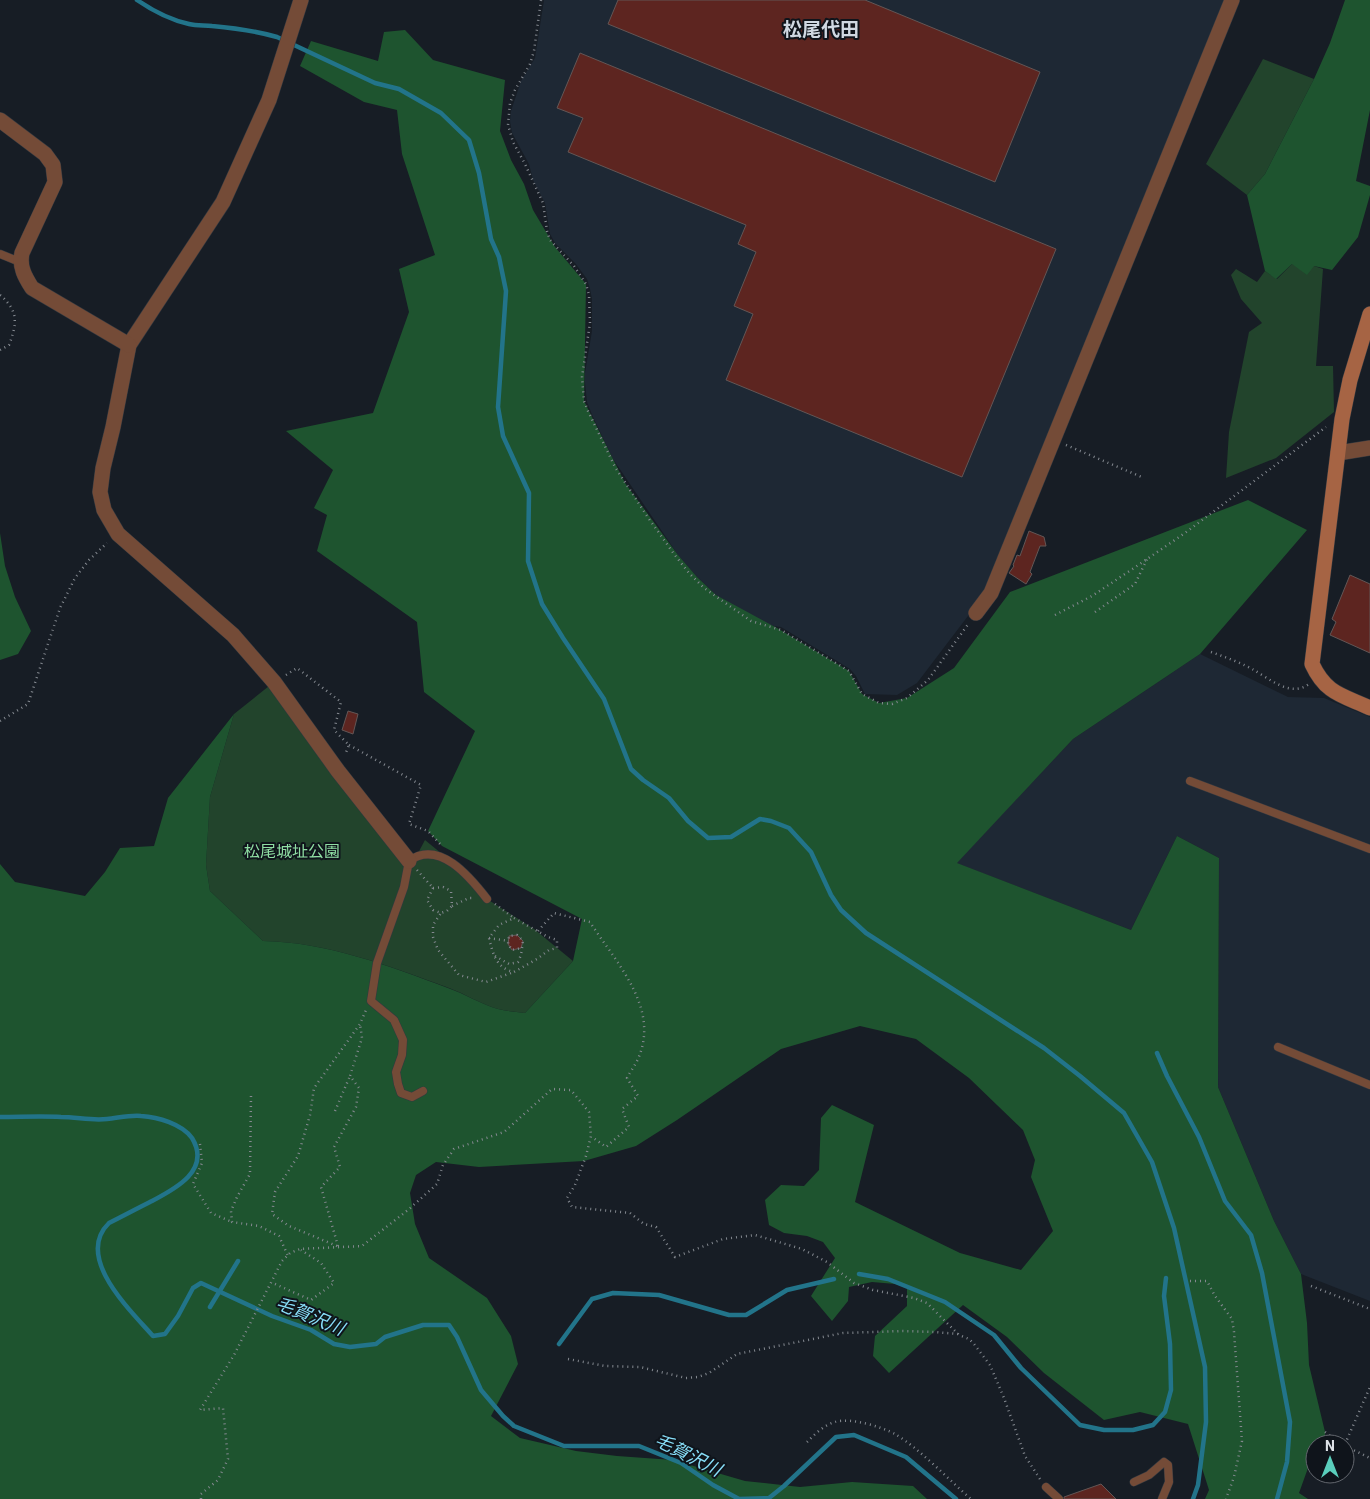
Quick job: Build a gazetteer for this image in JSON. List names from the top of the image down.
{
  "districts": ["松尾代田"],
  "water": ["毛賀沢川"],
  "parks": ["松尾城址公園"],
  "north": "top"
}
